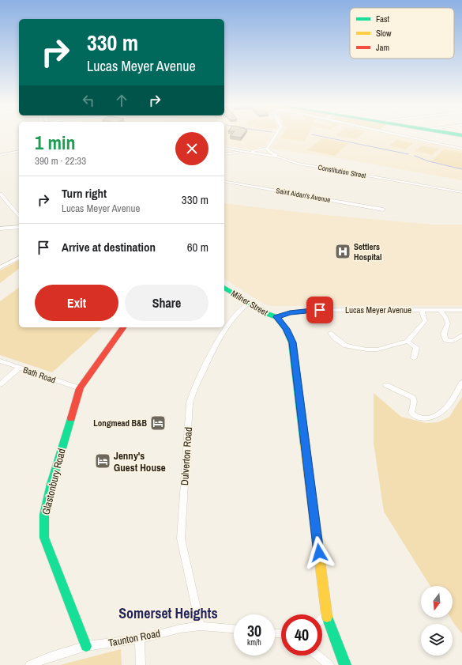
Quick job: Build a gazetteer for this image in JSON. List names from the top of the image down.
{
  "streets": {
    "street": [
      "Constitution Street",
      "Saint Aidan's Avenue",
      "Milner Street",
      "Lucas Meyer Avenue",
      "Bath Road",
      "Dulverton Road",
      "Glastonbury Road",
      "Taunton Road"
    ]
  },
  "crossings": [
    ["Milner Street", "Lucas Meyer Avenue"],
    ["Milner Street", "Dulverton Road"],
    ["Bath Road", "Glastonbury Road"],
    ["Dulverton Road", "Taunton Road"],
    ["Glastonbury Road", "Taunton Road"]
  ],
  "districts": ["Somerset Heights"],
  "places": {
    "hospital": ["Settlers Hospital"],
    "hotel": ["Longmead B&B", "Jenny's Guest House"]
  },
  "legend": ["Fast", "Slow", "Jam"],
  "north": "bottom",
  "page": {
    "turn": ["330 m", "Lucas Meyer Avenue"],
    "heading": ["1 min", "390 m · 22:33"],
    "list": [
      {
        "name": "Turn right",
        "note": "Lucas Meyer Avenue",
        "value": "330 m"
      },
      {
        "name": "Arrive at destination",
        "value": "60 m"
      }
    ],
    "buttons": ["Exit", "Share"],
    "speed": "30 km/h",
    "limit": "40"
  }
}
